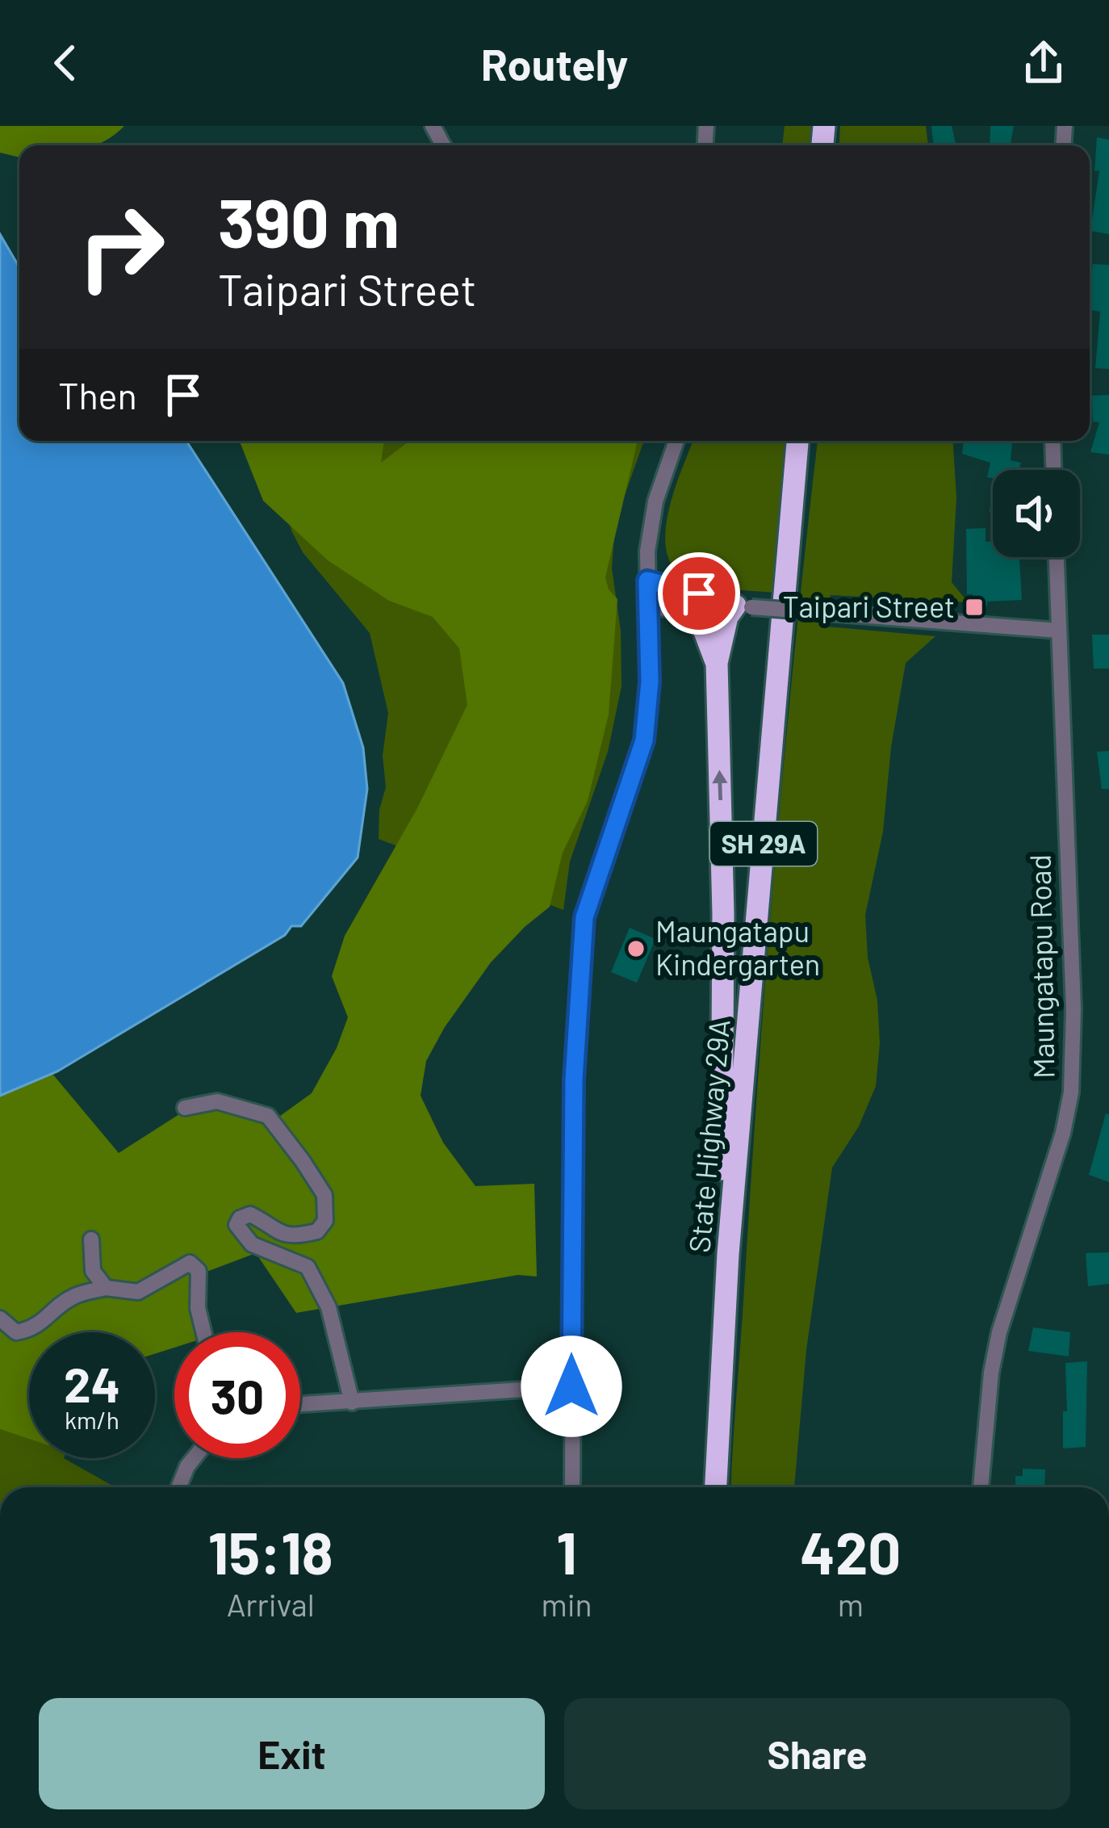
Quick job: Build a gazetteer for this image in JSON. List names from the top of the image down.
{
  "streets": {
    "highway": ["SH 29A", "State Highway 29A"],
    "street": ["Maungatapu Road"]
  },
  "crossings": [
    ["SH 29A", "State Highway 29A"]
  ],
  "places": {
    "transit": ["Taipari Street"],
    "other": ["Maungatapu Kindergarten"]
  },
  "page": {
    "header": "Routely",
    "turn": ["390 m", "Taipari Street"],
    "then": "Then",
    "speed": "24 km/h",
    "limit": "30",
    "eta": [
      "15:18",
      "Arrival",
      "1",
      "min",
      "420",
      "m"
    ],
    "buttons": ["Exit", "Share"]
  }
}
